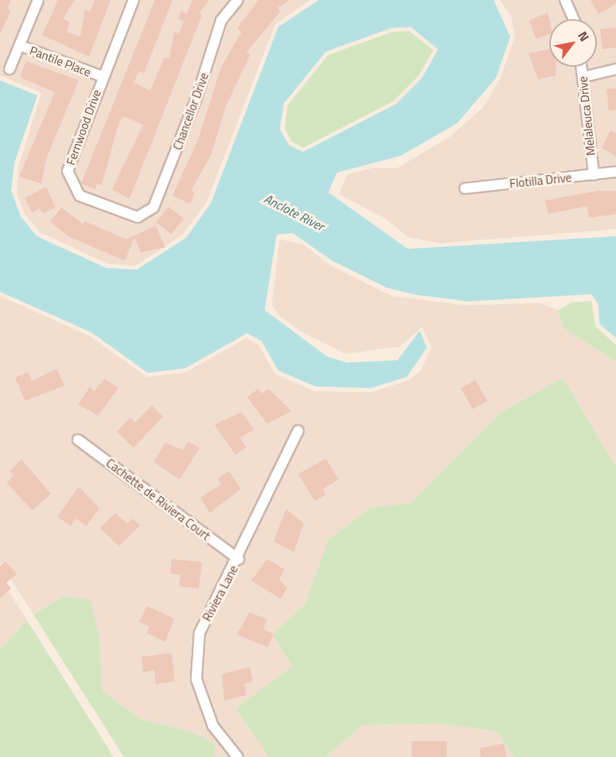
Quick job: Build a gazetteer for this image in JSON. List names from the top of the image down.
{
  "streets": {
    "street": [
      "Pantile Place",
      "Chancellor Drive",
      "Melaleuca Drive",
      "Fernwood Drive",
      "Flotilla Drive",
      "Cachette de Riviera Court",
      "Riviera Lane"
    ]
  },
  "crossings": [
    ["Pantile Place", "Fernwood Drive"],
    ["Chancellor Drive", "Fernwood Drive"],
    ["Melaleuca Drive", "Flotilla Drive"],
    ["Cachette de Riviera Court", "Riviera Lane"]
  ],
  "water": ["Anclote River"],
  "north": "top right"
}
